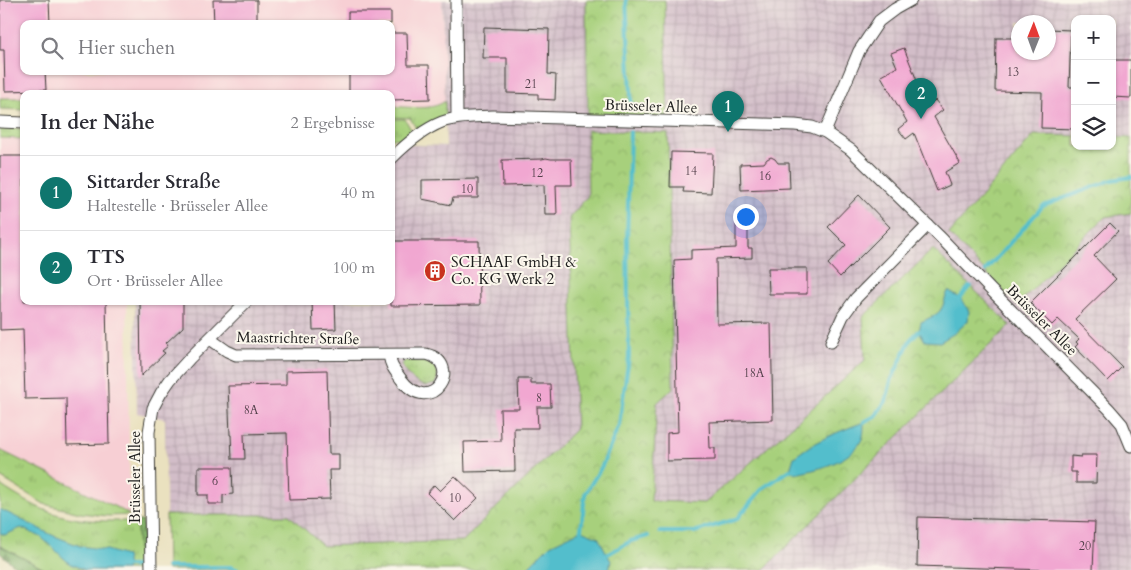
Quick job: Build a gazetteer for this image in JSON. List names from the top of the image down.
{
  "streets": {
    "street": ["Brüsseler Allee", "Maastrichter Straße"]
  },
  "crossings": [
    ["Brüsseler Allee", "Maastrichter Straße"]
  ],
  "places": {
    "building": ["SCHAAF GmbH & Co. KG Werk 2"]
  },
  "house_numbers": [
    "13",
    "21",
    "14",
    "12",
    "16",
    "10",
    "18A",
    "8",
    "8A",
    "6",
    "10",
    "20"
  ],
  "north": "top",
  "page": {
    "map_buttons": ["+", "−"],
    "search": "Hier suchen",
    "pins": ["2", "1"],
    "heading": ["In der Nähe", "2 Ergebnisse"],
    "list": [
      {
        "mark": "1",
        "name": "Sittarder Straße",
        "note": "Haltestelle · Brüsseler Allee",
        "value": "40 m"
      },
      {
        "mark": "2",
        "name": "TTS",
        "note": "Ort · Brüsseler Allee",
        "value": "100 m"
      }
    ]
  }
}
